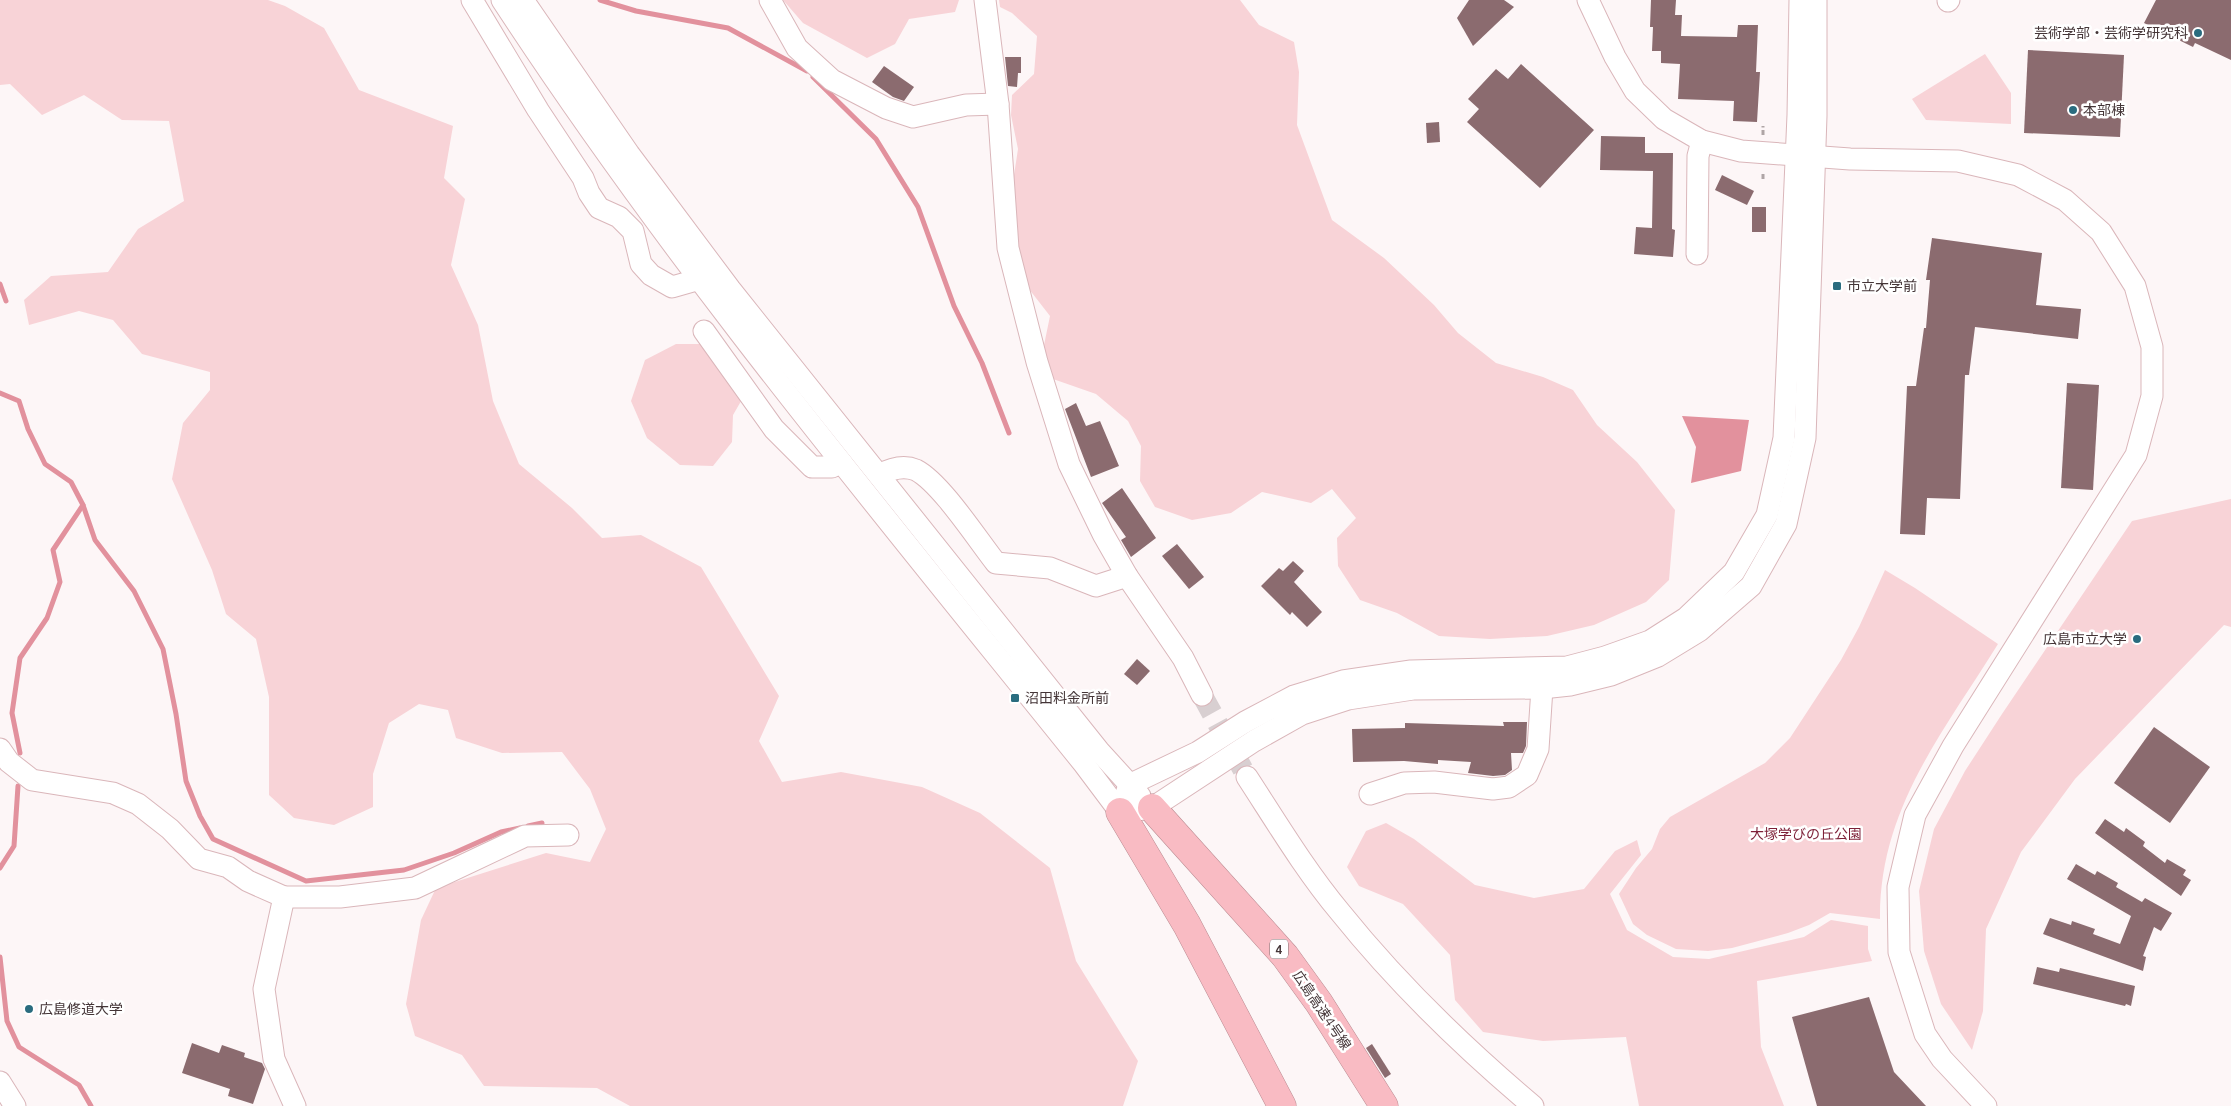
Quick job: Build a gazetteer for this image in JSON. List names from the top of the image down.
{
  "streets": {
    "highway": ["4", "広島高速4号線"]
  },
  "parks": ["大塚学びの丘公園"],
  "places": {
    "other": [
      "芸術学部・芸術学研究科",
      "本部棟",
      "広島市立大学",
      "広島修道大学"
    ],
    "transit": ["市立大学前", "沼田料金所前"]
  }
}
